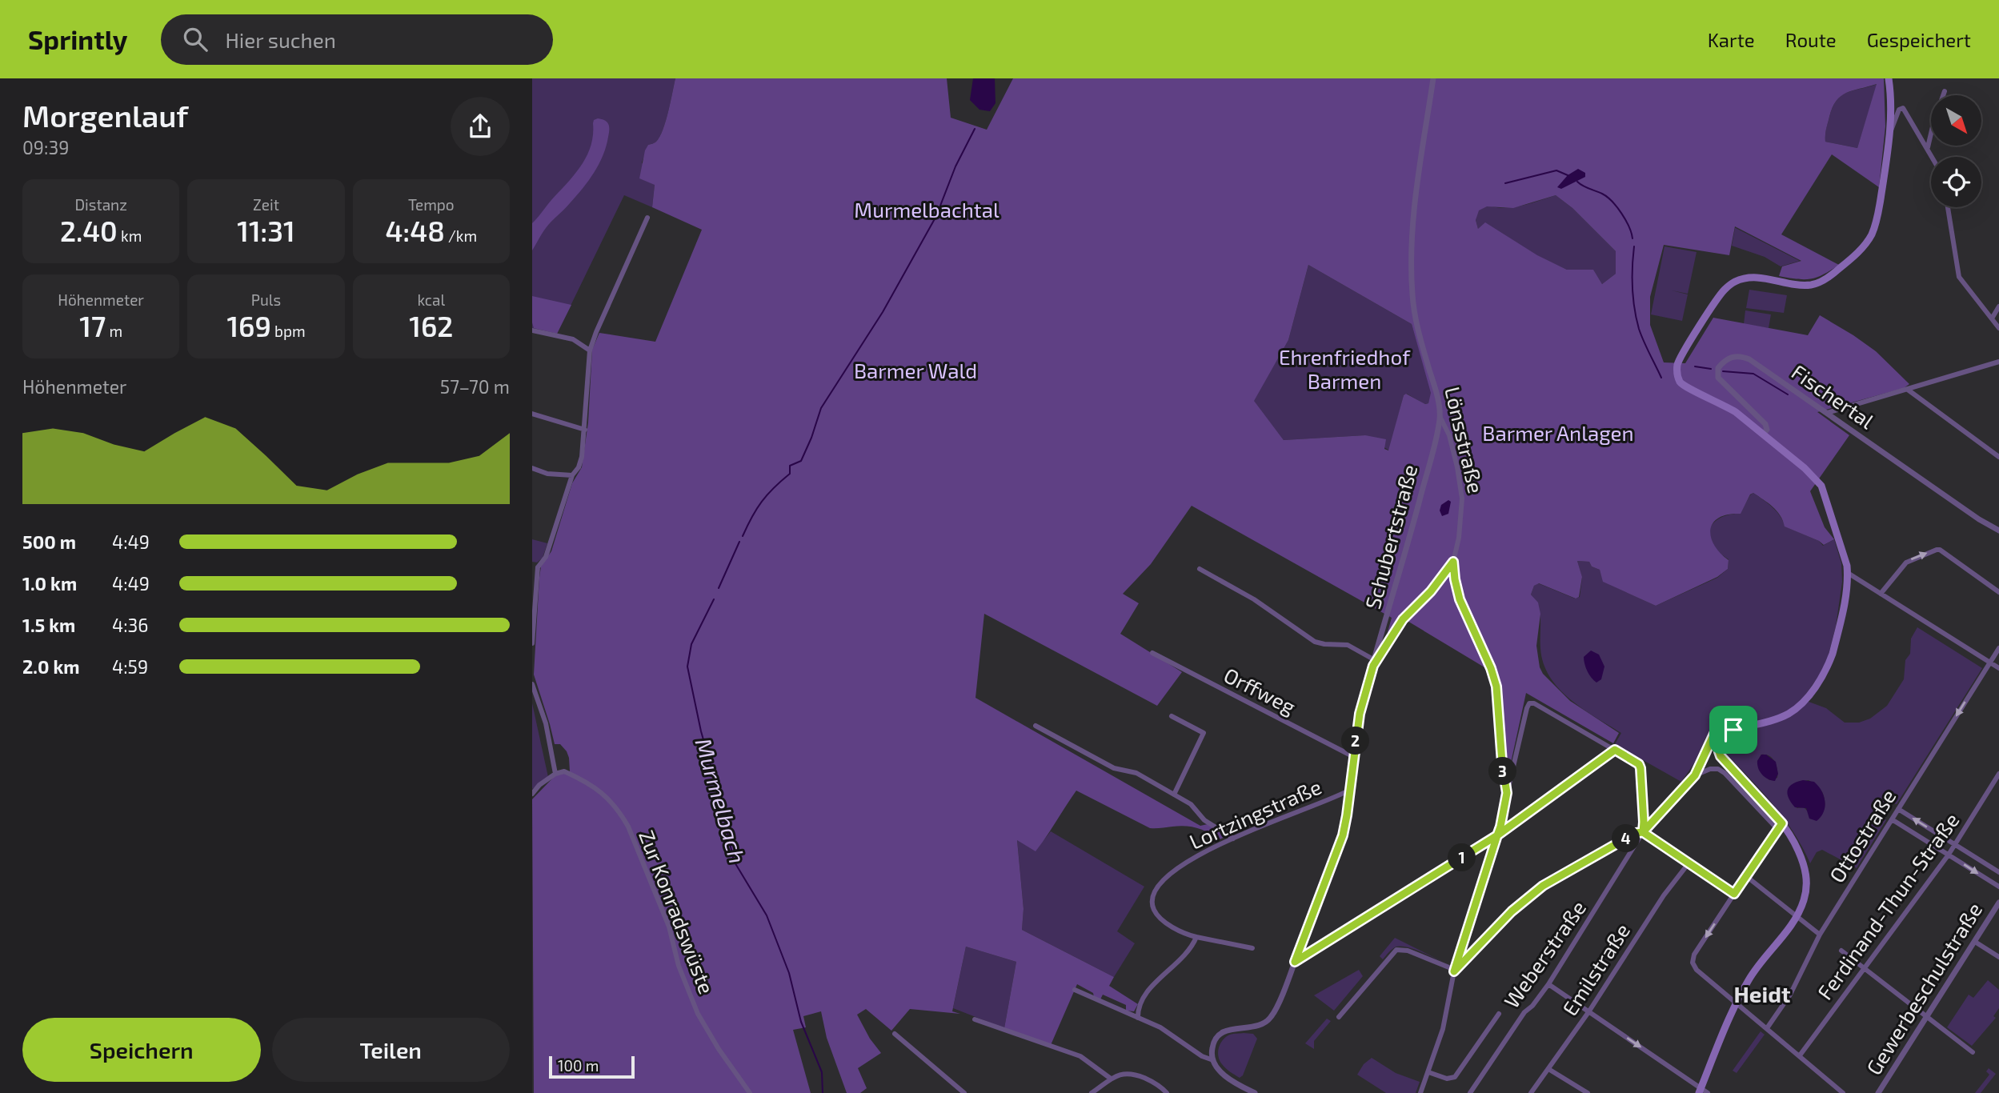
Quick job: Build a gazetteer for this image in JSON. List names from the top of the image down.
{
  "streets": {
    "street": [
      "Fischertal",
      "Lönsstraße",
      "Schubertstraße",
      "Orffweg",
      "Lortzingstraße",
      "Ottostraße",
      "Ferdinand-Thun-Straße",
      "Zur Konradswüste",
      "Weberstraße",
      "Emilstraße",
      "Gewerbeschulstraße"
    ]
  },
  "crossings": [
    ["Lönsstraße", "Schubertstraße"],
    ["Schubertstraße", "Orffweg"],
    ["Schubertstraße", "Lortzingstraße"]
  ],
  "one_way": ["Ottostraße"],
  "districts": ["Heidt"],
  "water": ["Murmelbach"],
  "parks": [
    "Murmelbachtal",
    "Ehrenfriedhof Barmen",
    "Barmer Wald",
    "Barmer Anlagen"
  ],
  "scale_bar": "100 m",
  "north": "bottom right",
  "page": {
    "header": "Sprintly",
    "search": "Hier suchen",
    "nav": ["Karte", "Route", "Gespeichert"],
    "heading": ["Morgenlauf", "09:39"],
    "stats": [
      ["Distanz", "2.40 km"],
      ["Zeit", "11:31"],
      ["Tempo", "4:48 /km"],
      ["Höhenmeter", "17 m"],
      ["Puls", "169 bpm"],
      ["kcal", "162"]
    ],
    "chart": ["Höhenmeter", "57–70 m"],
    "list": [
      {
        "name": "500 m",
        "note": "4:49"
      },
      {
        "name": "1.0 km",
        "note": "4:49"
      },
      {
        "name": "1.5 km",
        "note": "4:36"
      },
      {
        "name": "2.0 km",
        "note": "4:59"
      }
    ],
    "pins": [
      "2",
      "3",
      "4",
      "1"
    ],
    "buttons": ["Speichern", "Teilen"],
    "scale": "100 m"
  }
}
